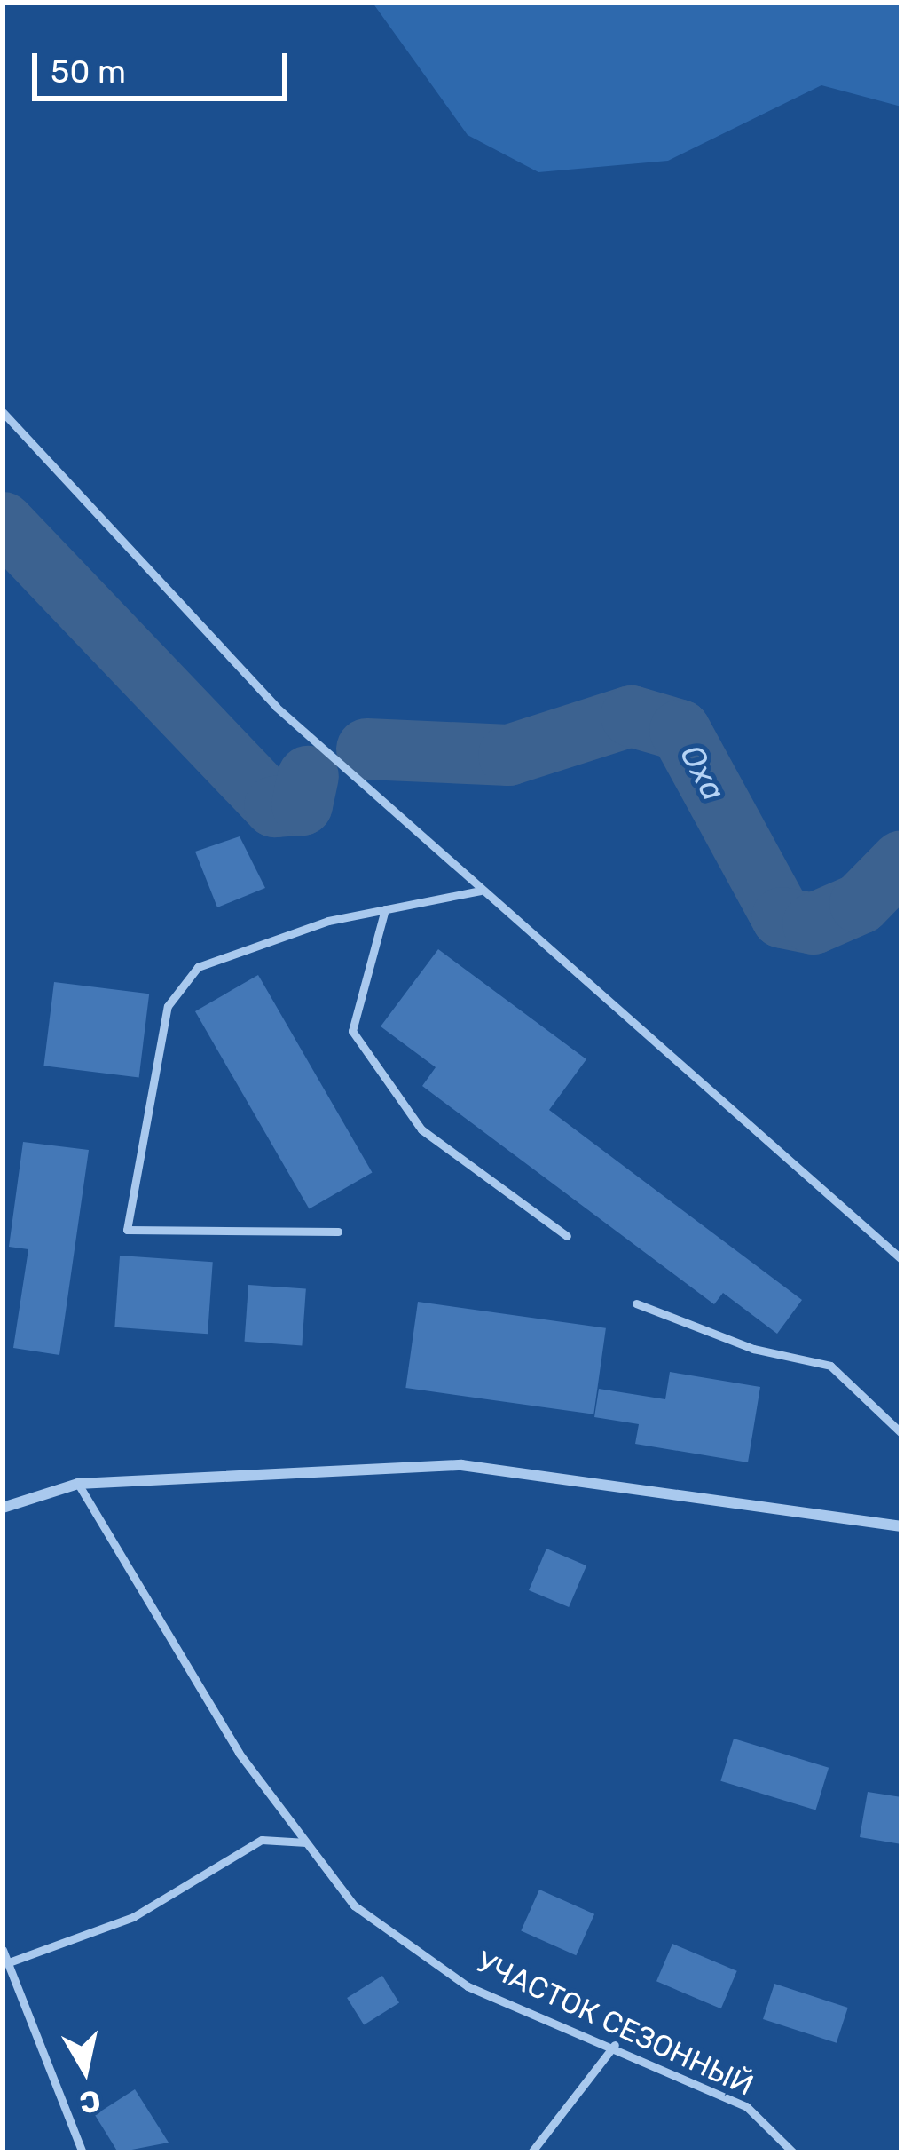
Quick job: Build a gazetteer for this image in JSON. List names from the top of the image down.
{
  "streets": {
    "lane": ["УЧАСТОК СЕЗОННЫЙ"]
  },
  "water": ["Оха"],
  "scale_bar": "50 m",
  "north": "bottom"
}
